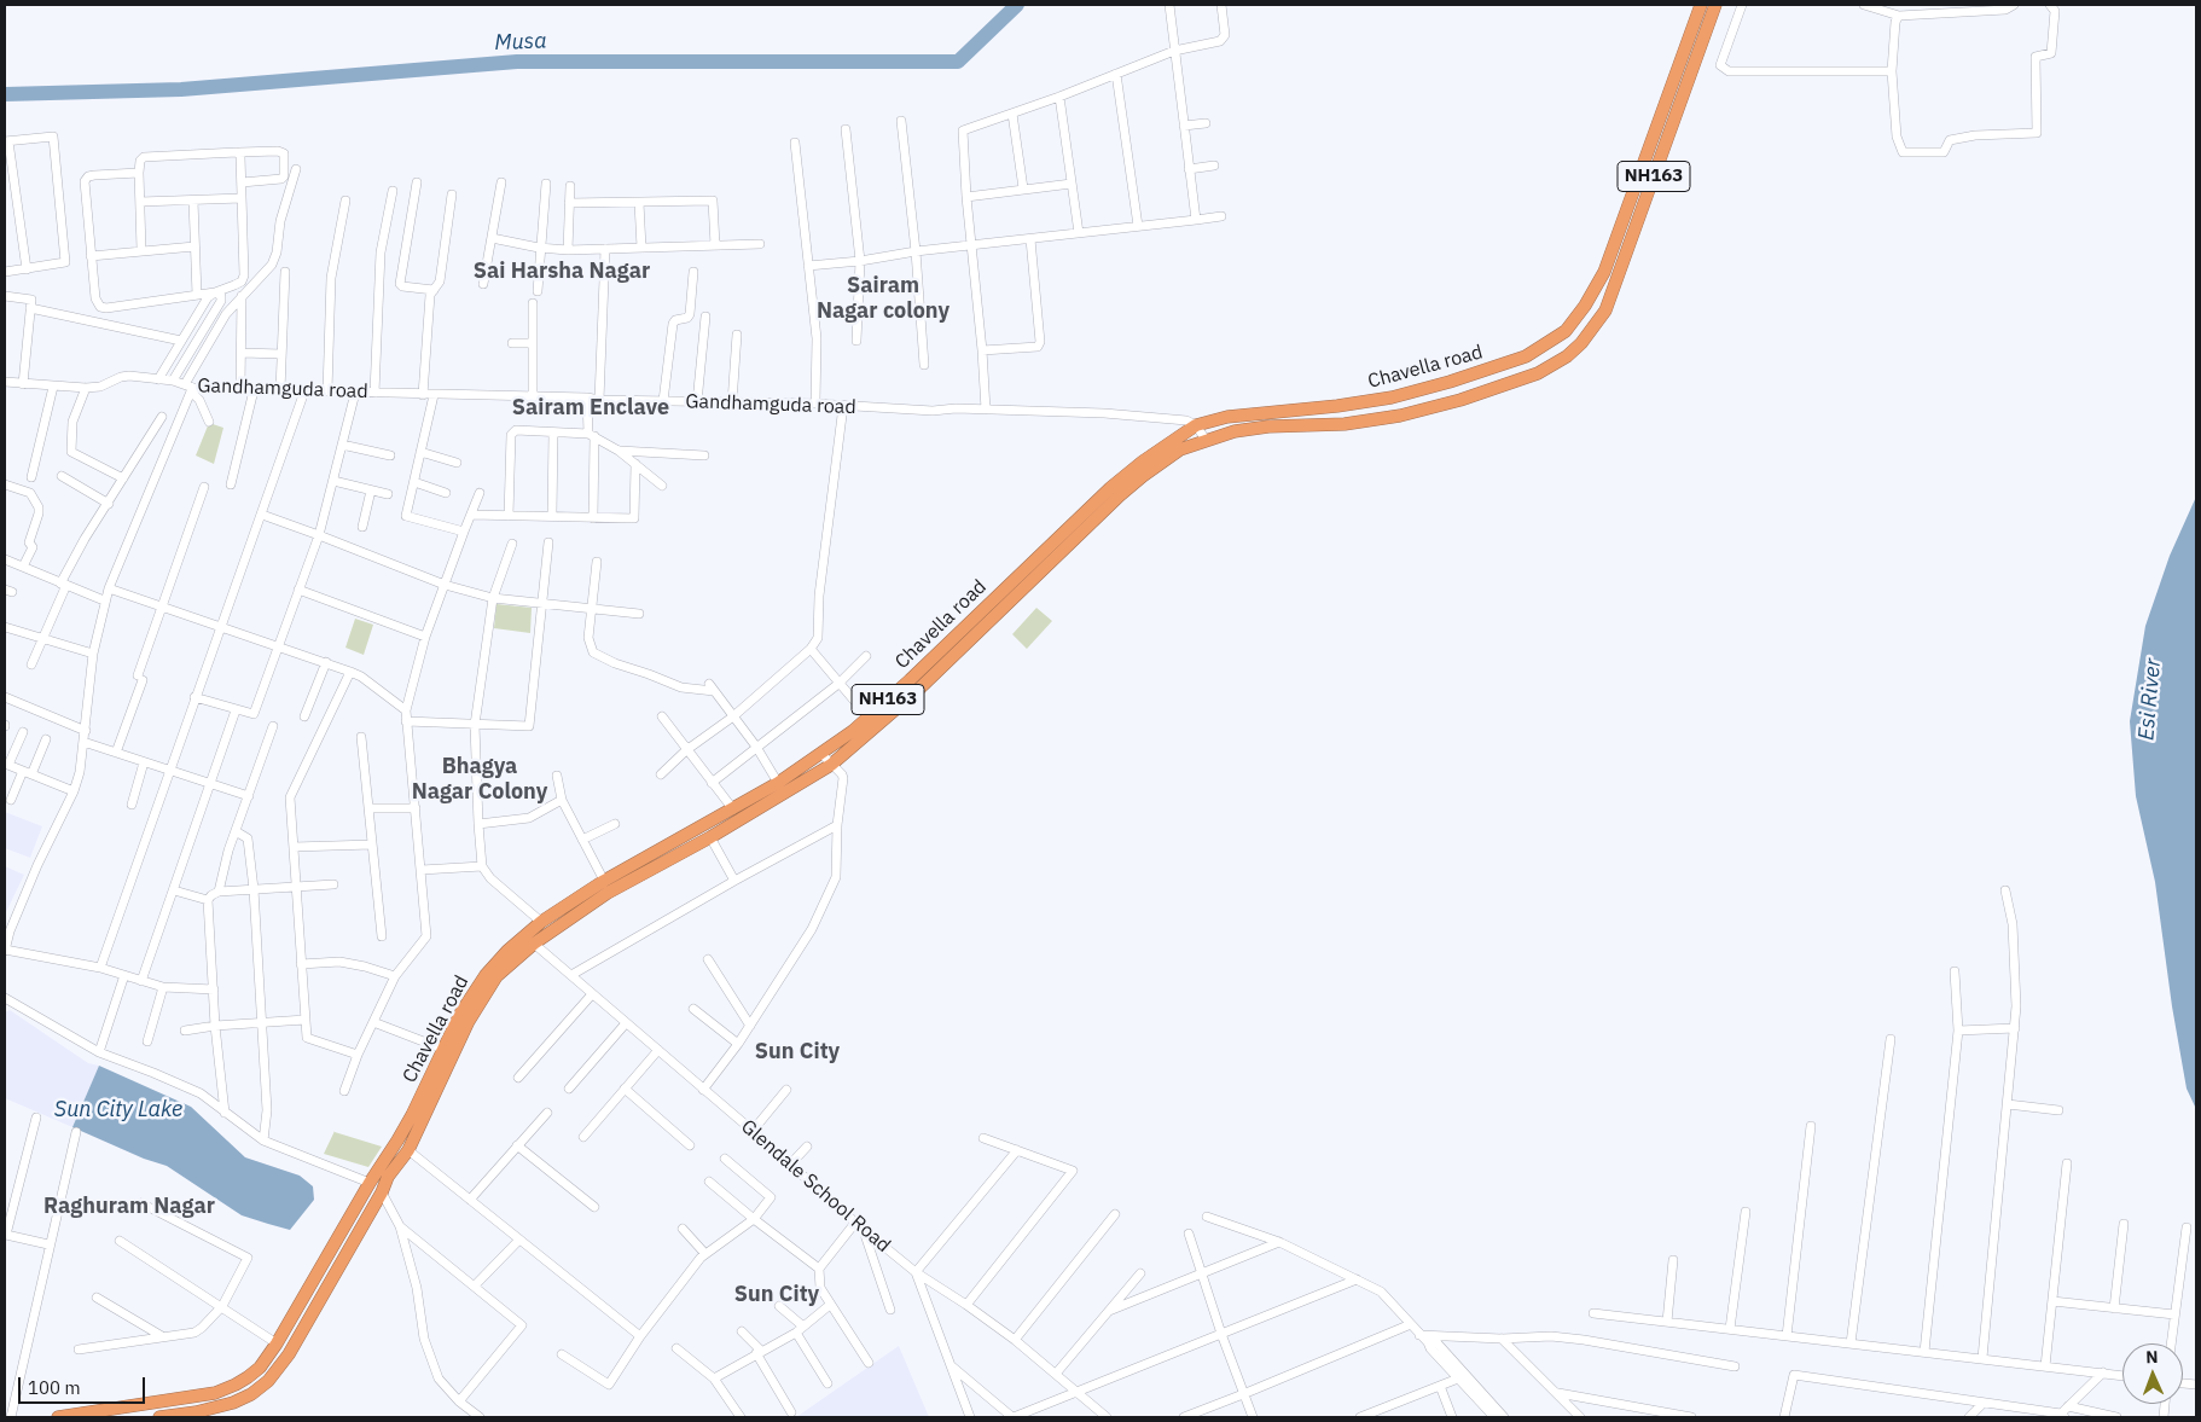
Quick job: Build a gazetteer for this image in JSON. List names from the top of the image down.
{
  "streets": {
    "highway": ["NH163", "Chavella road"],
    "street": ["Gandhamguda road", "Glendale School Road"]
  },
  "crossings": [
    ["Chavella road", "Gandhamguda road"],
    ["Chavella road", "Glendale School Road"]
  ],
  "districts": [
    "Sai Harsha Nagar",
    "Sairam Nagar colony",
    "Sairam Enclave",
    "Bhagya Nagar Colony",
    "Sun City",
    "Raghuram Nagar",
    "Sun City"
  ],
  "water": ["Musa", "Esi River", "Sun City Lake"],
  "scale_bar": "100 m",
  "north": "top"
}
